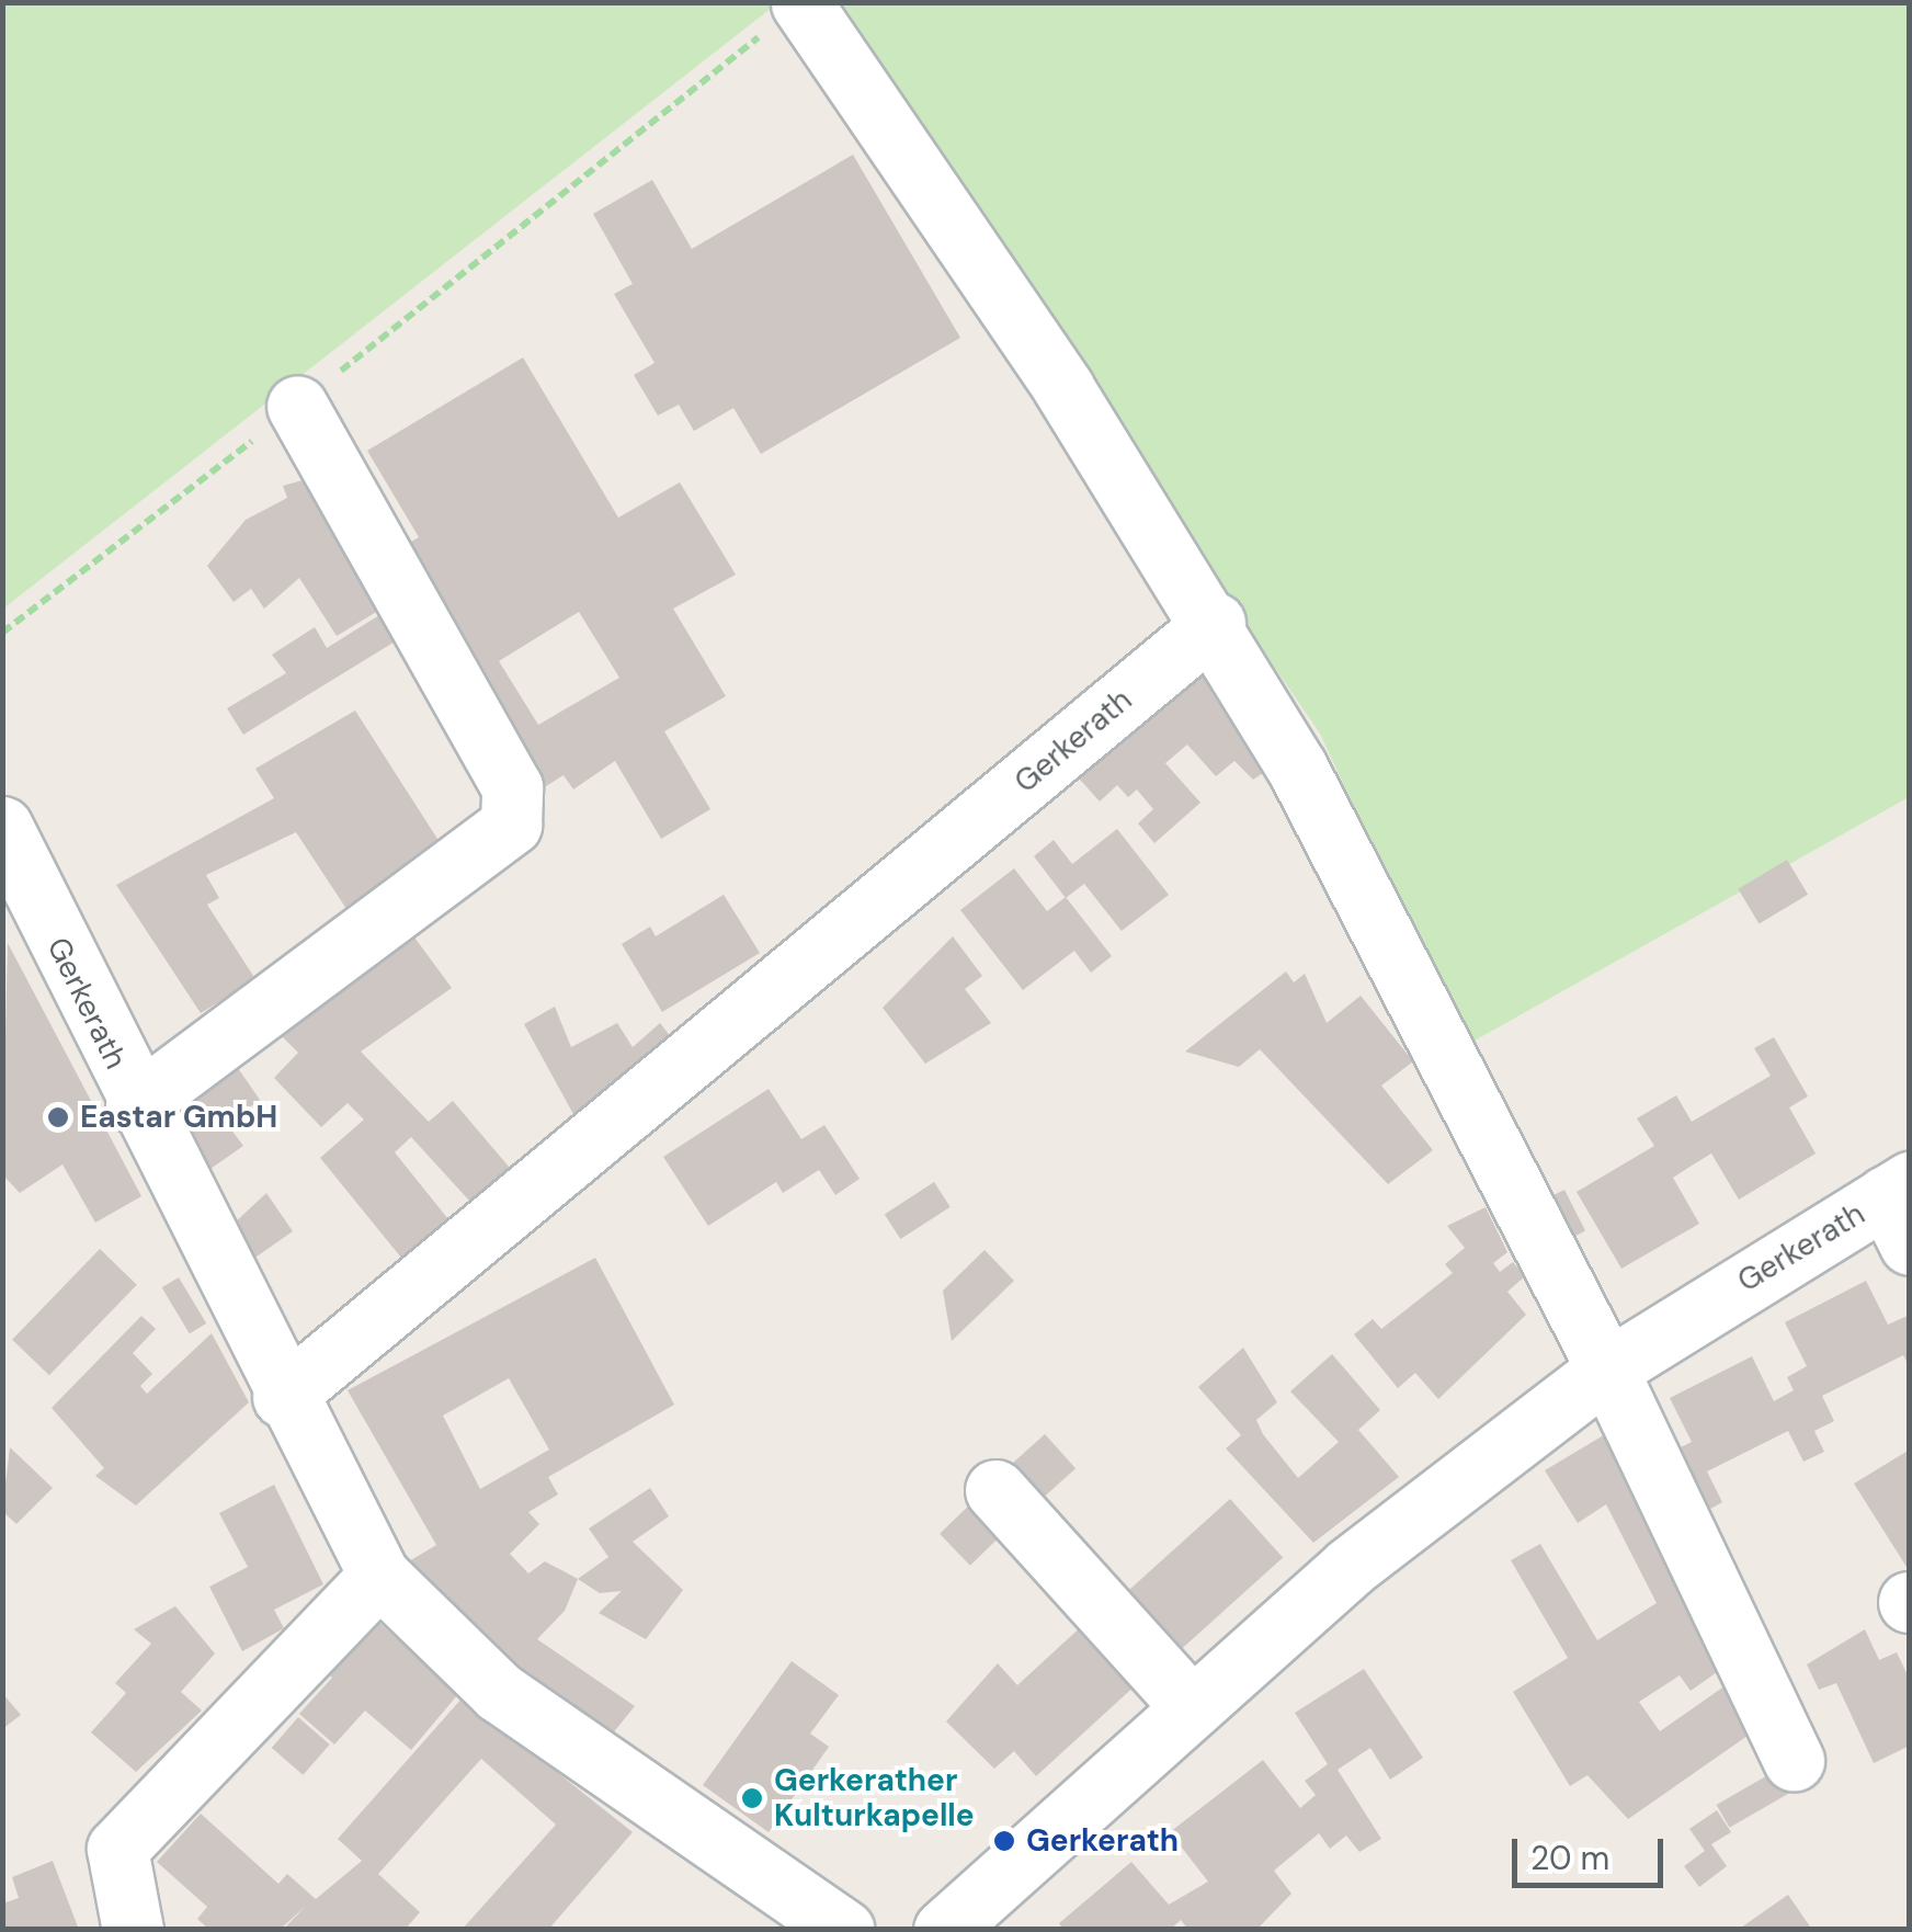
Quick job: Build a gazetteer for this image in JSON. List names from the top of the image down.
{
  "streets": {
    "street": ["Gerkerath"]
  },
  "places": ["Eastar GmbH", "Gerkerather Kulturkapelle", "Gerkerath"],
  "scale_bar": "20 m"
}
